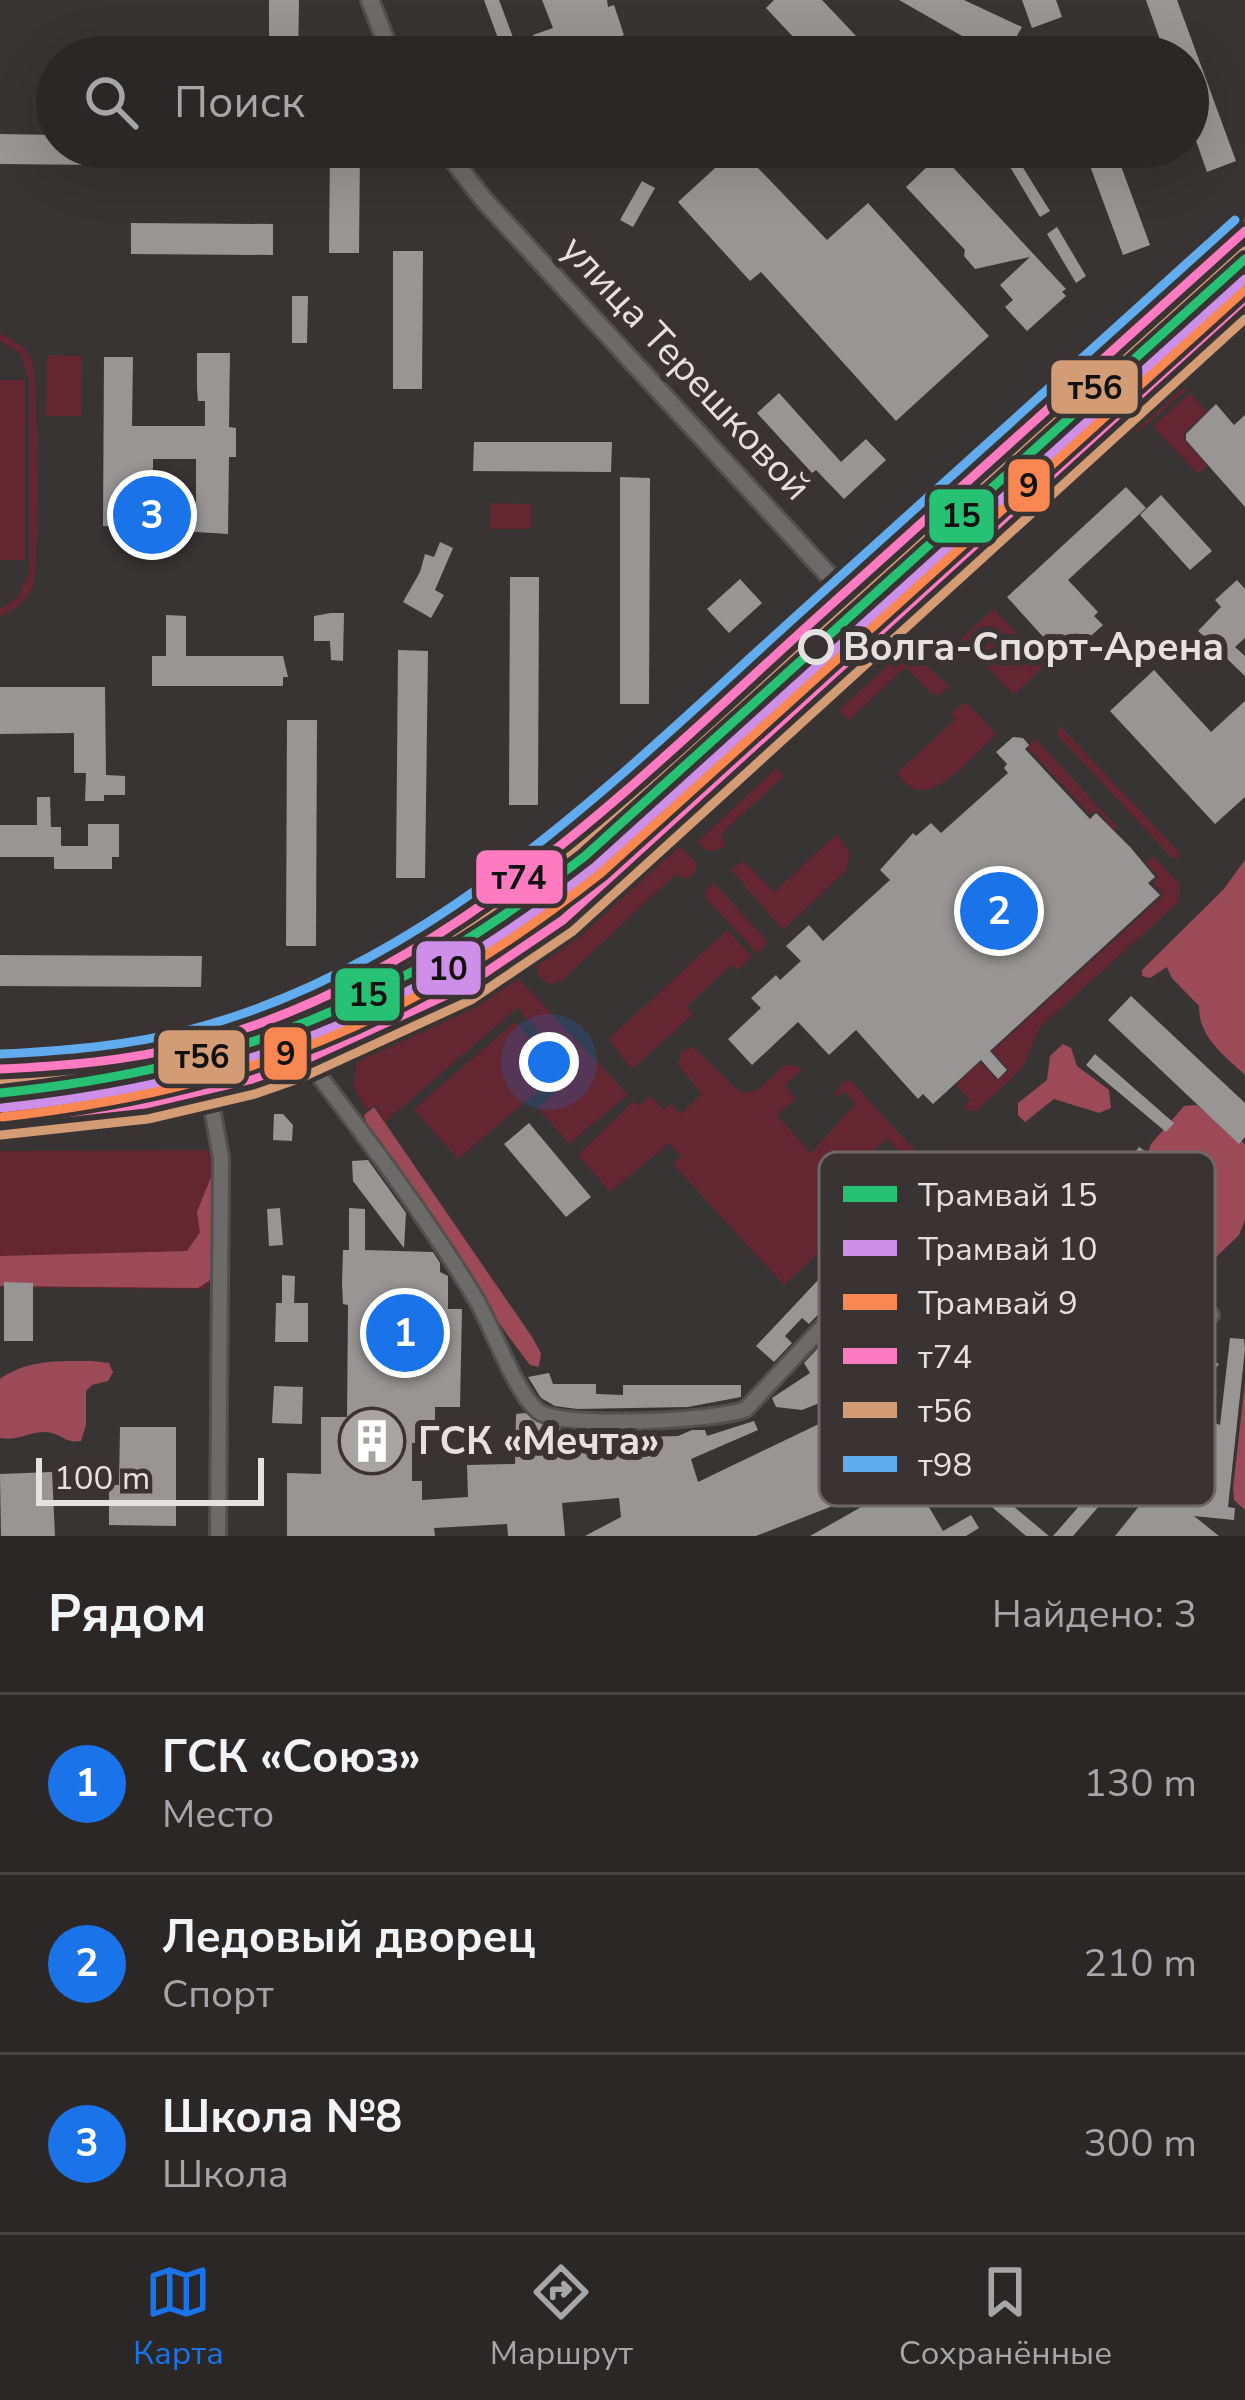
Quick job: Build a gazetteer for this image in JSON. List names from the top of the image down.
{
  "streets": {
    "main road": ["улица Терешковой"]
  },
  "places": {
    "other": ["Волга-Спорт-Арена"],
    "building": ["ГСК «Мечта»"]
  },
  "lines": [
    "transit line т98",
    "transit line т74",
    "transit line т56",
    "tram line 15",
    "tram line 10",
    "tram line 9"
  ],
  "legend": [
    "Трамвай 15",
    "Трамвай 10",
    "Трамвай 9",
    "т74",
    "т56",
    "т98"
  ],
  "scale_bar": "100 m",
  "page": {
    "search": "Поиск",
    "pins": ["3", "2", "1"],
    "scale": "100 m",
    "heading": ["Рядом", "Найдено: 3"],
    "list": [
      {
        "mark": "1",
        "name": "ГСК «Союз»",
        "note": "Место",
        "value": "130 m"
      },
      {
        "mark": "2",
        "name": "Ледовый дворец",
        "note": "Спорт",
        "value": "210 m"
      },
      {
        "mark": "3",
        "name": "Школа №8",
        "note": "Школа",
        "value": "300 m"
      }
    ],
    "nav": ["Карта", "Маршрут", "Сохранённые"]
  }
}
